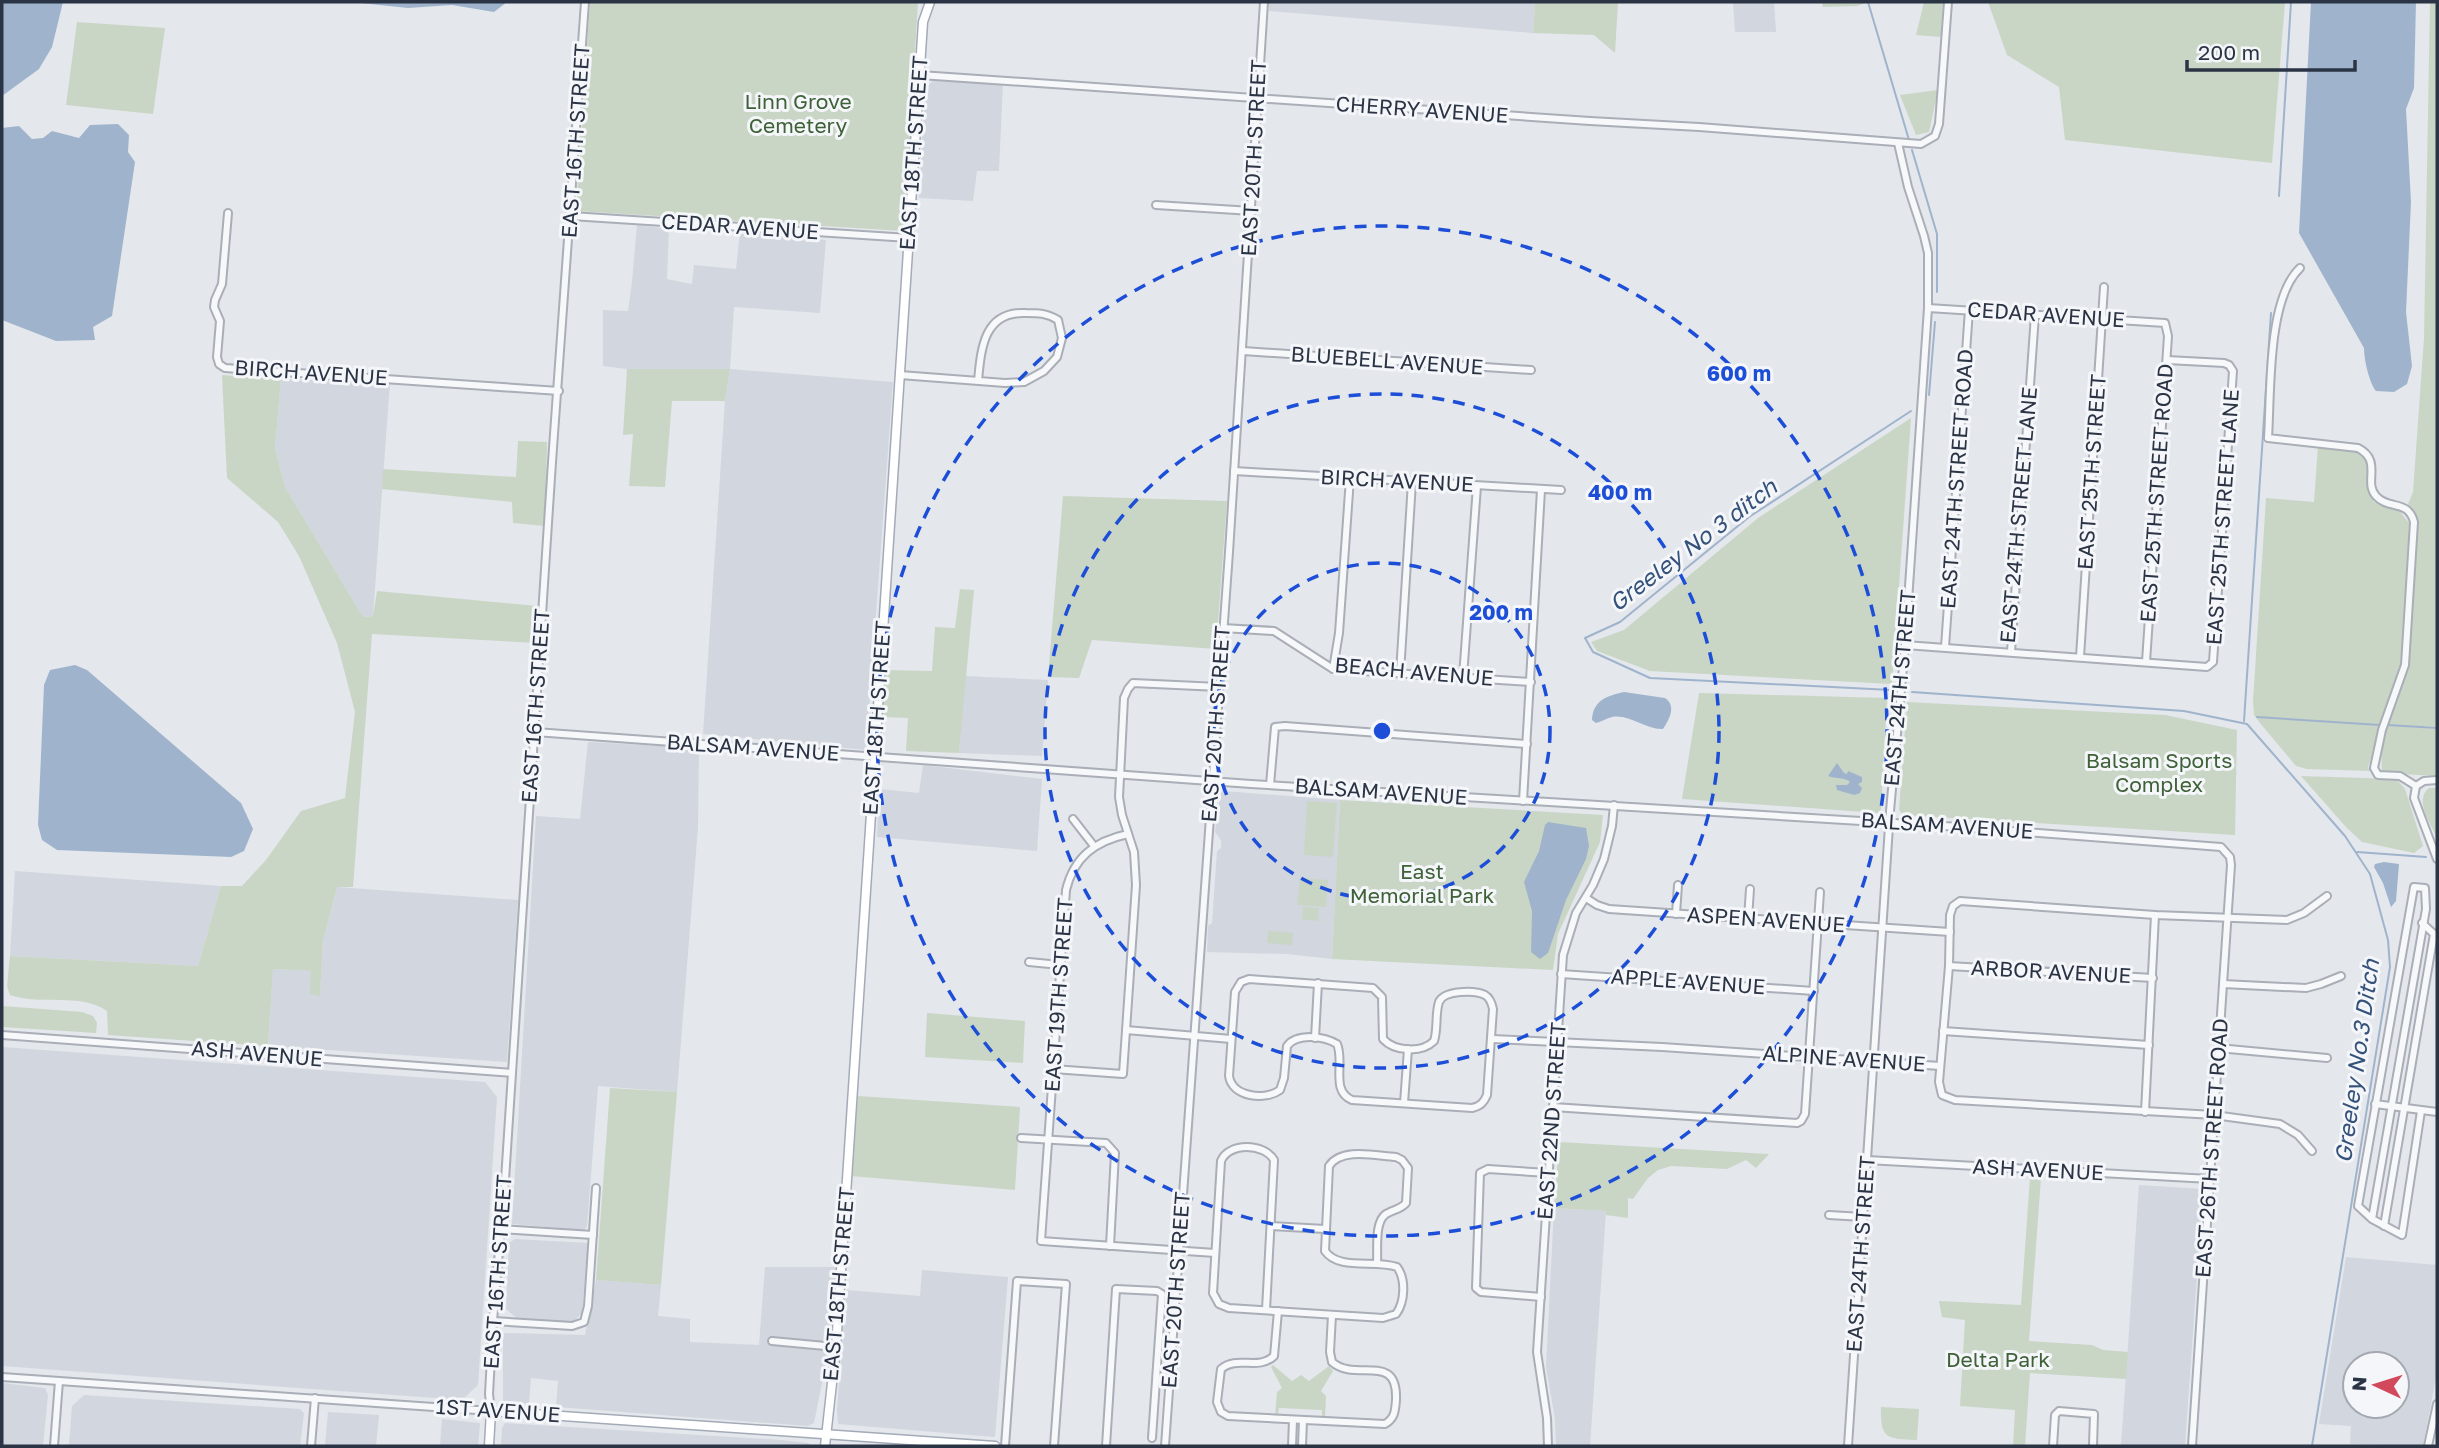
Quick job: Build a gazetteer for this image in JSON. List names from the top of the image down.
{
  "streets": {
    "main road": ["EAST 18TH STREET", "1ST AVENUE"],
    "street": [
      "CHERRY AVENUE",
      "EAST 16TH STREET",
      "EAST 20TH STREET",
      "CEDAR AVENUE",
      "BLUEBELL AVENUE",
      "BIRCH AVENUE",
      "EAST 25TH STREET",
      "EAST 24TH STREET ROAD",
      "EAST 25TH STREET ROAD",
      "EAST 24TH STREET LANE",
      "EAST 25TH STREET LANE",
      "BEACH AVENUE",
      "EAST 24TH STREET",
      "BALSAM AVENUE",
      "ASPEN AVENUE",
      "ARBOR AVENUE",
      "APPLE AVENUE",
      "EAST 19TH STREET",
      "ASH AVENUE",
      "ALPINE AVENUE",
      "EAST 22ND STREET",
      "EAST 26TH STREET ROAD"
    ]
  },
  "crossings": [
    ["CHERRY AVENUE", "EAST 18TH STREET"],
    ["CHERRY AVENUE", "EAST 20TH STREET"],
    ["CHERRY AVENUE", "EAST 24TH STREET"],
    ["EAST 16TH STREET", "CEDAR AVENUE"],
    ["EAST 16TH STREET", "BIRCH AVENUE"],
    ["EAST 16TH STREET", "BALSAM AVENUE"],
    ["EAST 16TH STREET", "ASH AVENUE"],
    ["EAST 16TH STREET", "1ST AVENUE"],
    ["EAST 18TH STREET", "CEDAR AVENUE"],
    ["EAST 18TH STREET", "BALSAM AVENUE"],
    ["EAST 18TH STREET", "1ST AVENUE"],
    ["EAST 20TH STREET", "BLUEBELL AVENUE"],
    ["EAST 20TH STREET", "BIRCH AVENUE"],
    ["EAST 20TH STREET", "BEACH AVENUE"],
    ["EAST 20TH STREET", "BALSAM AVENUE"],
    ["CEDAR AVENUE", "EAST 25TH STREET"],
    ["CEDAR AVENUE", "EAST 24TH STREET ROAD"],
    ["CEDAR AVENUE", "EAST 25TH STREET ROAD"],
    ["CEDAR AVENUE", "EAST 24TH STREET LANE"],
    ["CEDAR AVENUE", "EAST 24TH STREET"],
    ["EAST 24TH STREET ROAD", "EAST 24TH STREET LANE"],
    ["EAST 25TH STREET ROAD", "EAST 25TH STREET LANE"],
    ["EAST 24TH STREET LANE", "EAST 24TH STREET"],
    ["EAST 24TH STREET", "BALSAM AVENUE"],
    ["EAST 24TH STREET", "ASPEN AVENUE"],
    ["EAST 24TH STREET", "ASH AVENUE"],
    ["EAST 24TH STREET", "ALPINE AVENUE"],
    ["BALSAM AVENUE", "EAST 22ND STREET"],
    ["BALSAM AVENUE", "EAST 26TH STREET ROAD"],
    ["ASPEN AVENUE", "EAST 22ND STREET"],
    ["APPLE AVENUE", "EAST 22ND STREET"],
    ["ASH AVENUE", "EAST 26TH STREET ROAD"],
    ["ALPINE AVENUE", "EAST 22ND STREET"],
    ["ALPINE AVENUE", "EAST 26TH STREET ROAD"]
  ],
  "water": ["Greeley No 3 ditch", "Greeley No.3 Ditch"],
  "parks": [
    "Linn Grove Cemetery",
    "Balsam Sports Complex",
    "East Memorial Park",
    "Delta Park"
  ],
  "scale_bar": "200 m",
  "north": "left",
  "rings": ["600 m", "400 m", "200 m"]
}
